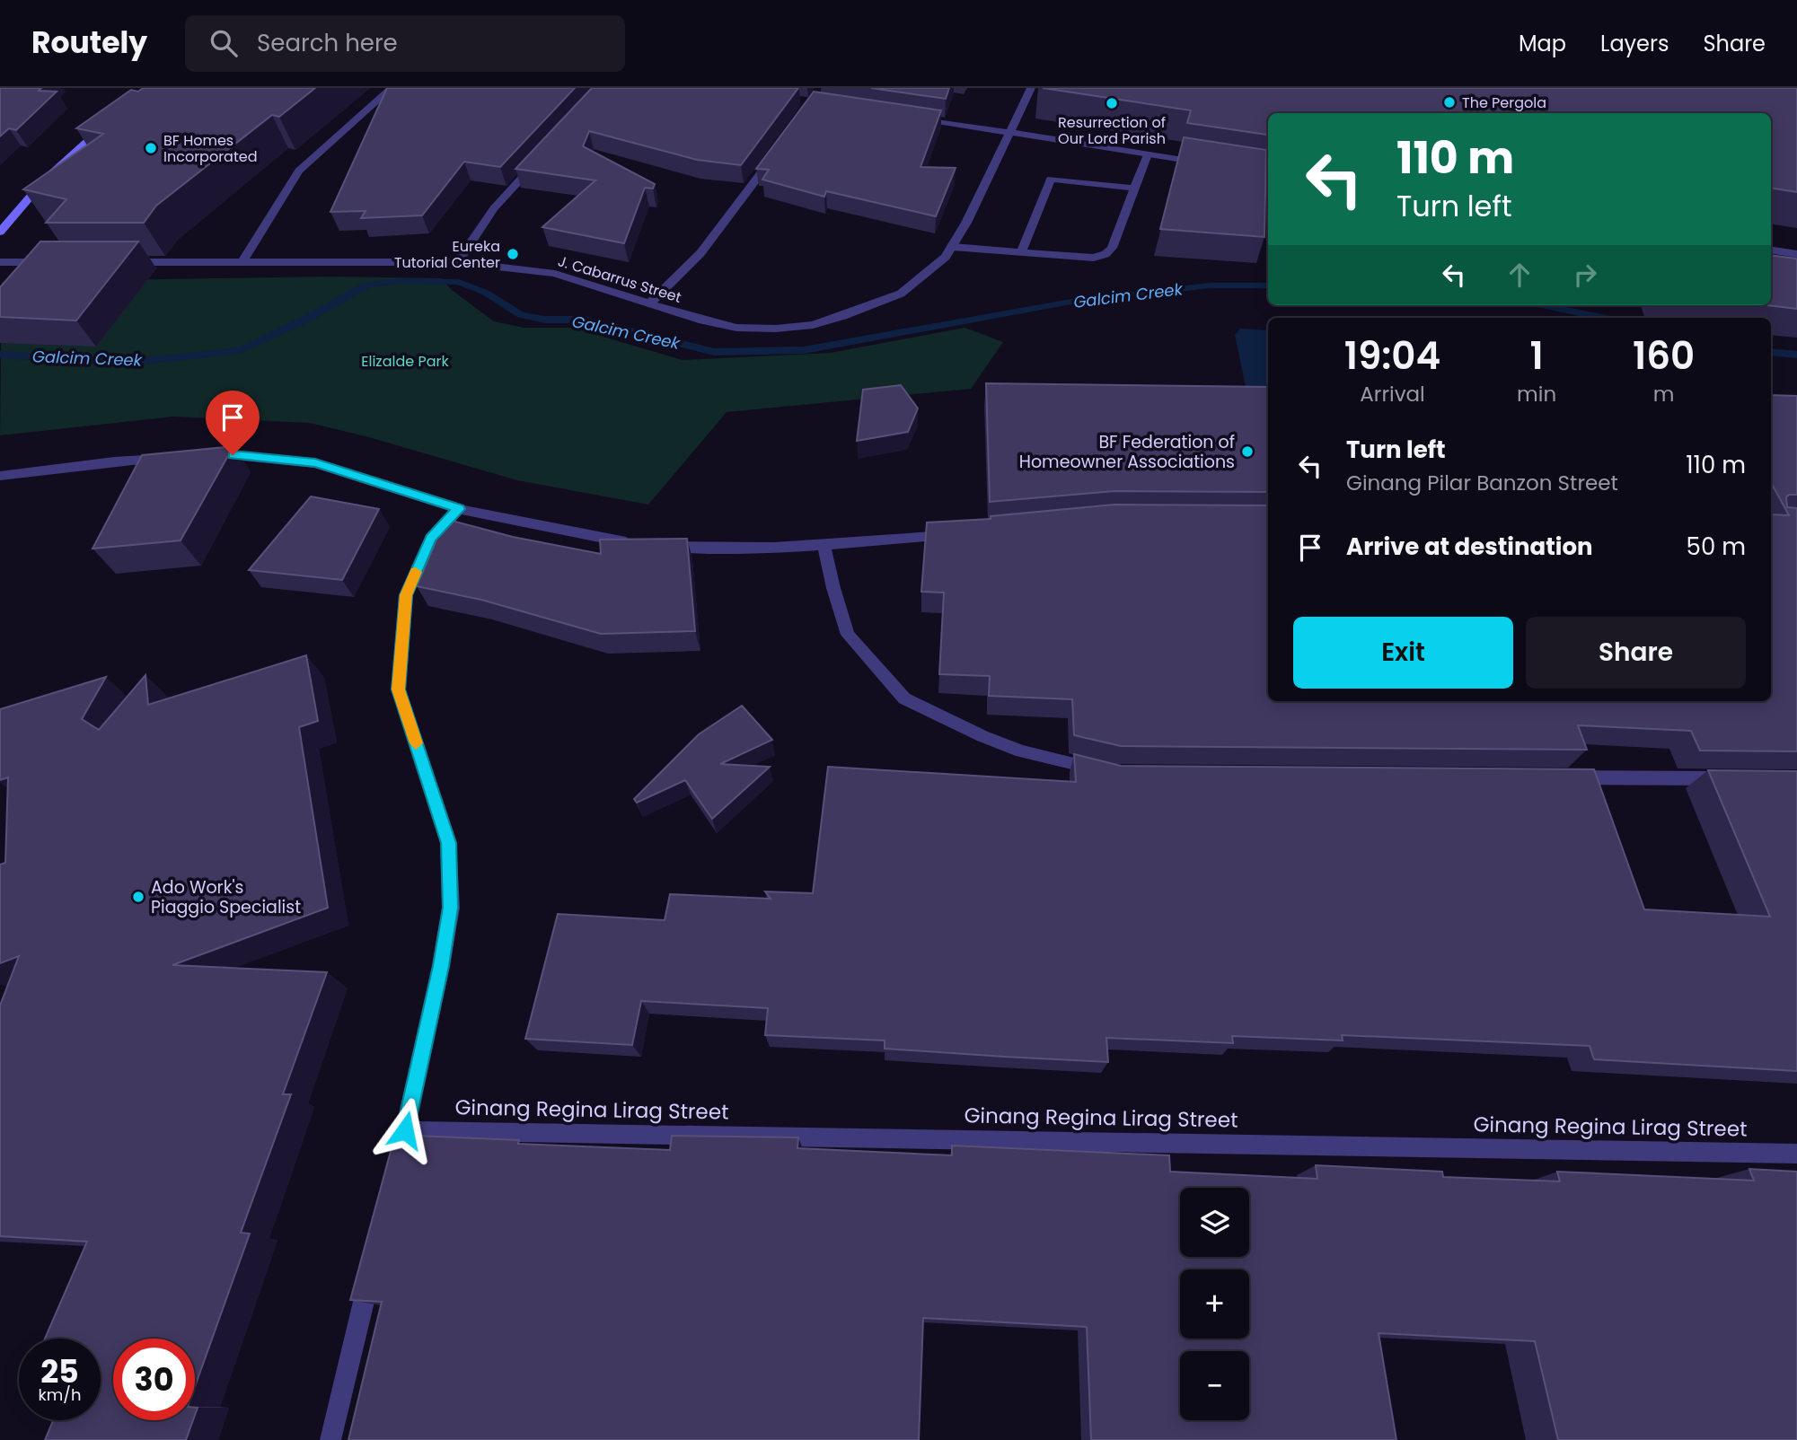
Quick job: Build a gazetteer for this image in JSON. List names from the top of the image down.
{
  "streets": {
    "street": ["J. Cabarrus Street", "Ginang Regina Lirag Street"]
  },
  "water": ["Galcim Creek"],
  "parks": ["Elizalde Park"],
  "places": [
    "The Pergola",
    "Resurrection of Our Lord Parish",
    "BF Homes Incorporated",
    "Eureka Tutorial Center",
    "BF Federation of Homeowner Associations",
    "Ado Work's Piaggio Specialist"
  ],
  "page": {
    "header": "Routely",
    "search": "Search here",
    "nav": ["Map", "Layers", "Share"],
    "turn": ["110 m", "Turn left"],
    "eta": [
      "19:04",
      "Arrival",
      "1",
      "min",
      "160",
      "m"
    ],
    "list": [
      {
        "name": "Turn left",
        "note": "Ginang Pilar Banzon Street",
        "value": "110 m"
      },
      {
        "name": "Arrive at destination",
        "value": "50 m"
      }
    ],
    "buttons": ["Exit", "Share"],
    "map_buttons": ["+", "−"],
    "speed": "25 km/h",
    "limit": "30"
  }
}
